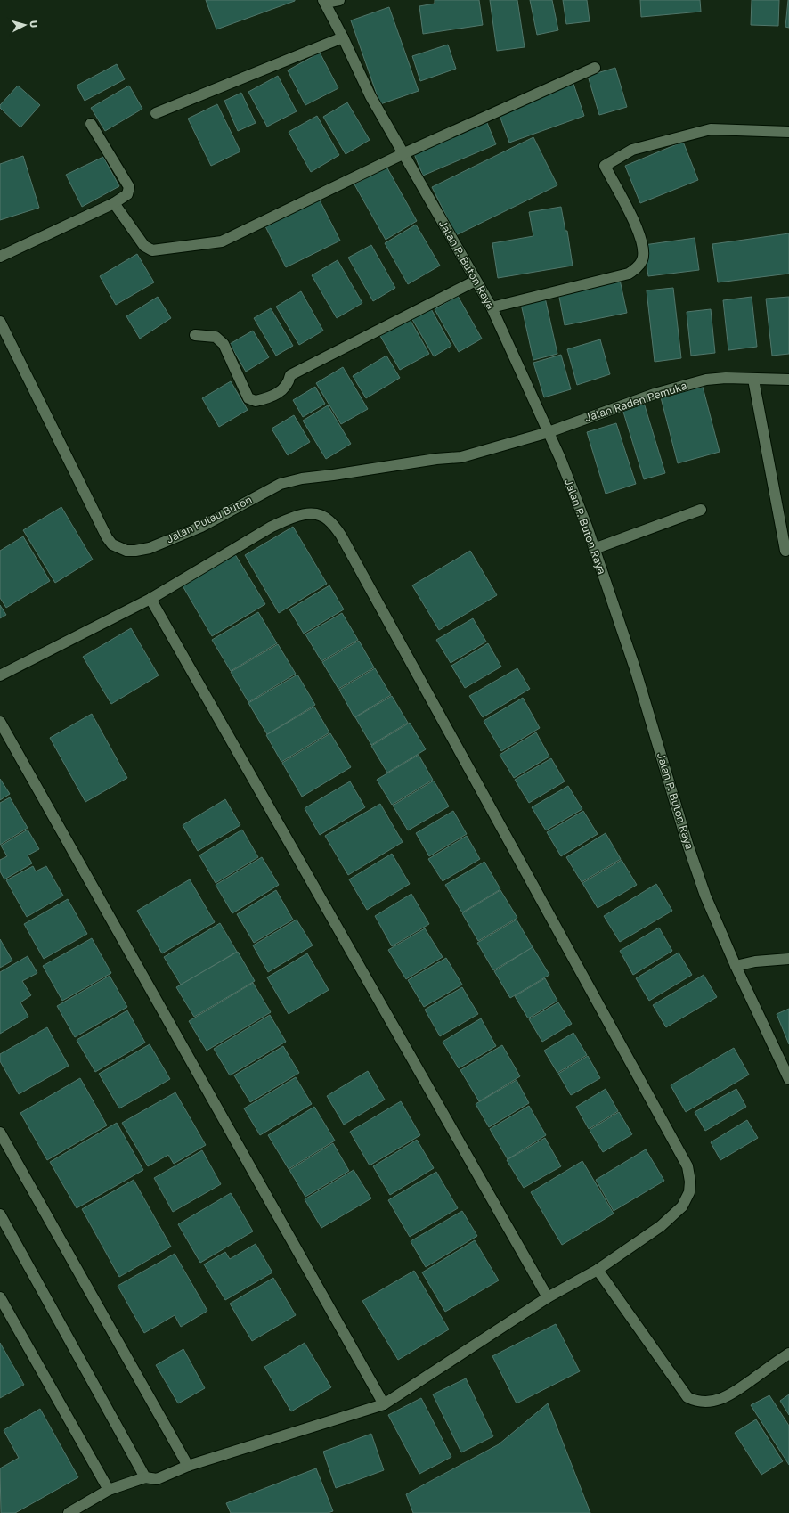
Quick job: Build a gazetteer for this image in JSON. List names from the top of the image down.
{
  "streets": {
    "street": ["Jalan P. Buton Raya", "Jalan Raden Pemuka", "Jalan Pulau Buton"]
  },
  "crossings": [
    ["Jalan P. Buton Raya", "Jalan Raden Pemuka"],
    ["Jalan P. Buton Raya", "Jalan Pulau Buton"],
    ["Jalan Raden Pemuka", "Jalan Pulau Buton"]
  ],
  "north": "right"
}
